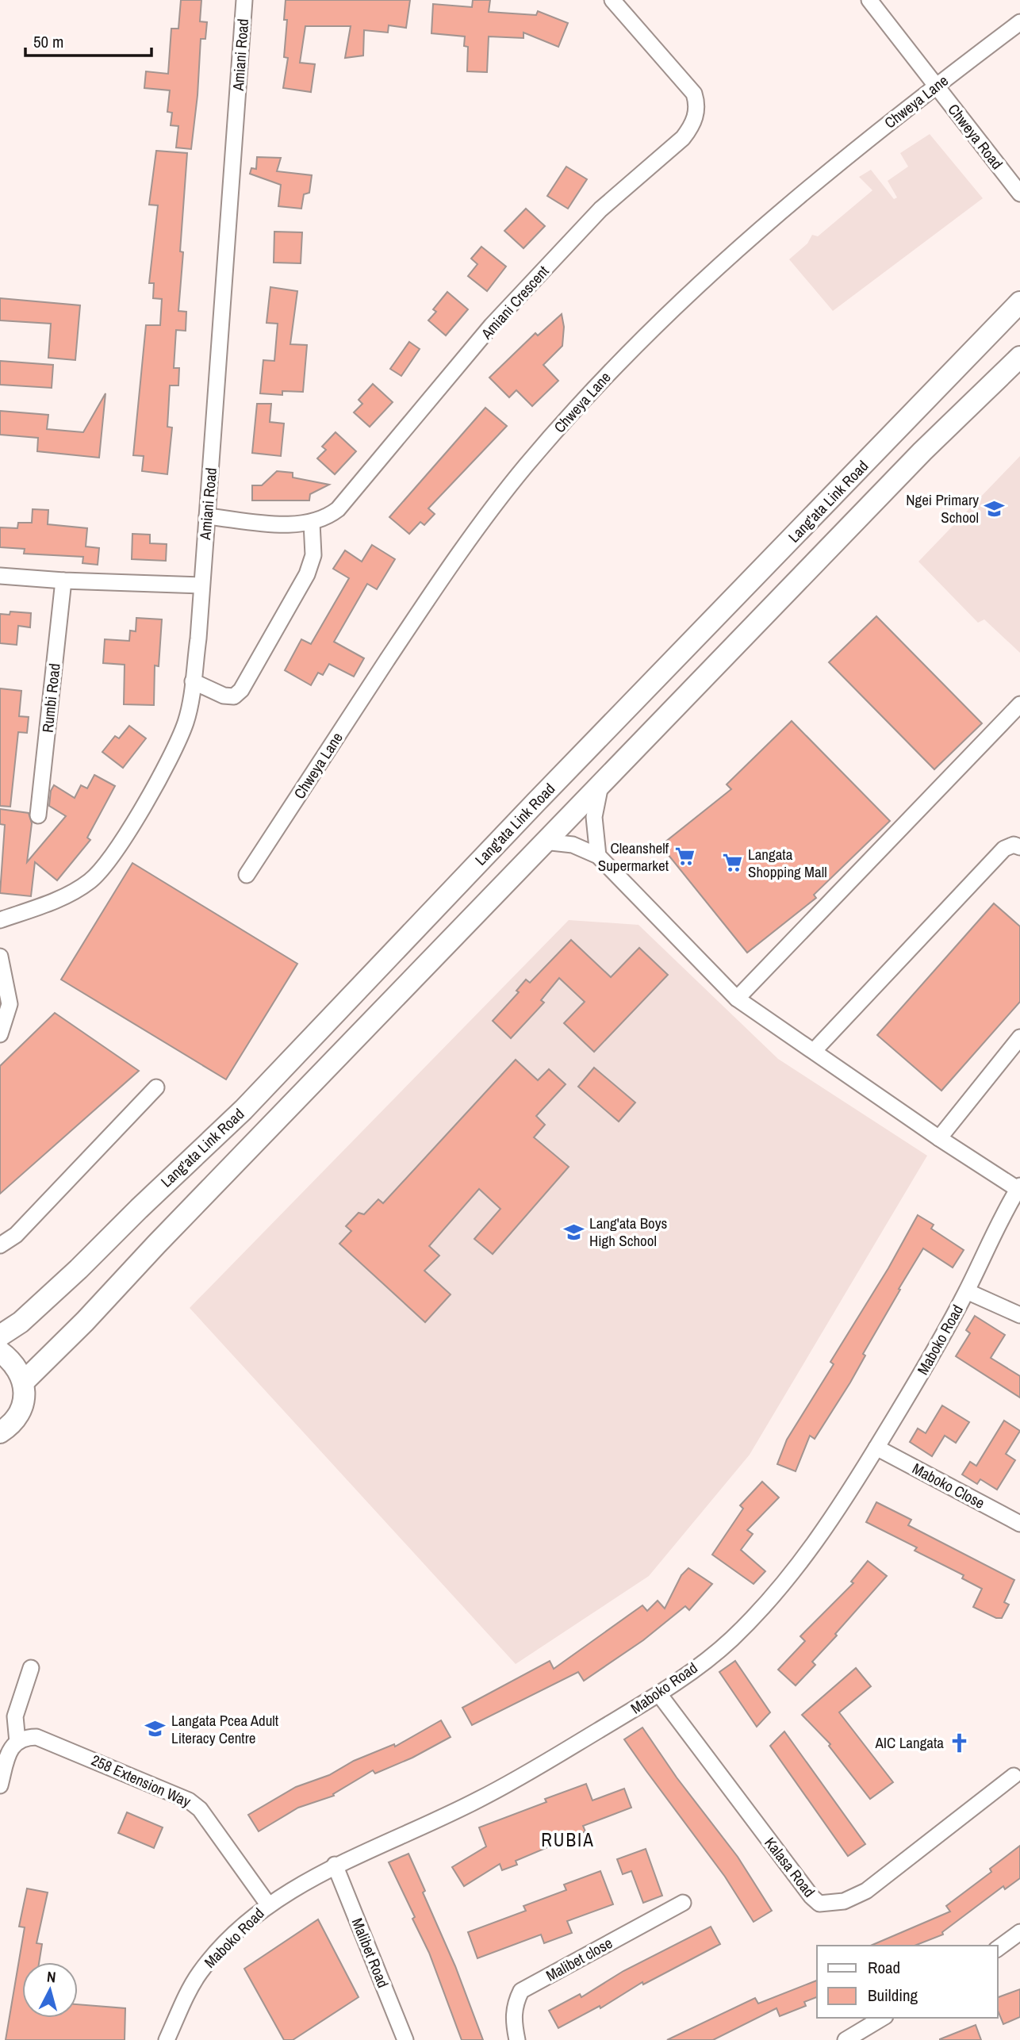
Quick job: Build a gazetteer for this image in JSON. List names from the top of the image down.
{
  "streets": {
    "main road": ["Lang'ata Link Road"],
    "street": [
      "Amiani Road",
      "Chweya Lane",
      "Chweya Road",
      "Amiani Crescent",
      "Rumbi Road",
      "Maboko Road",
      "Maboko Close",
      "258 Extension Way",
      "Kalasa Road",
      "Malibet Road",
      "Malibet close"
    ]
  },
  "crossings": [
    ["Amiani Road", "Amiani Crescent"],
    ["Chweya Lane", "Chweya Road"],
    ["Maboko Road", "Maboko Close"],
    ["Maboko Road", "258 Extension Way"],
    ["Maboko Road", "Kalasa Road"],
    ["Maboko Road", "Malibet Road"]
  ],
  "districts": ["RUBIA"],
  "places": {
    "school or university": ["Ngei Primary School", "Lang'ata Boys High School", "Langata Pcea Adult Literacy Centre"],
    "supermarket": ["Cleanshelf Supermarket", "Langata Shopping Mall"],
    "church": ["AIC Langata"]
  },
  "legend": ["Road", "Building"],
  "scale_bar": "50 m",
  "north": "top"
}
